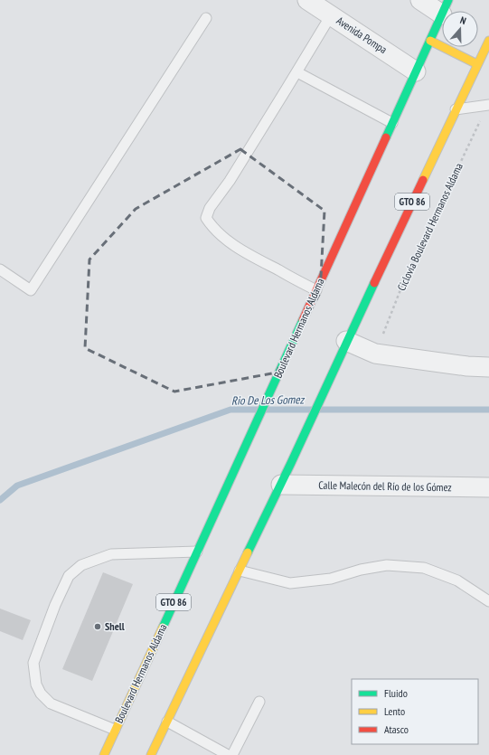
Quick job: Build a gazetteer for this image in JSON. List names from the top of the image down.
{
  "streets": {
    "main road": ["GTO 86", "Boulevard Hermanos Aldama"],
    "street": ["Avenida Pompa", "Calle Malecón del Río de los Gómez"],
    "path": ["Ciclovía Boulevard Hermanos Aldama"]
  },
  "crossings": [
    ["Avenida Pompa", "Boulevard Hermanos Aldama"],
    ["GTO 86", "Calle Malecón del Río de los Gómez"]
  ],
  "water": ["Rio De Los Gomez"],
  "places": ["Shell"],
  "legend": ["Fluido", "Lento", "Atasco"],
  "north": "top"
}
